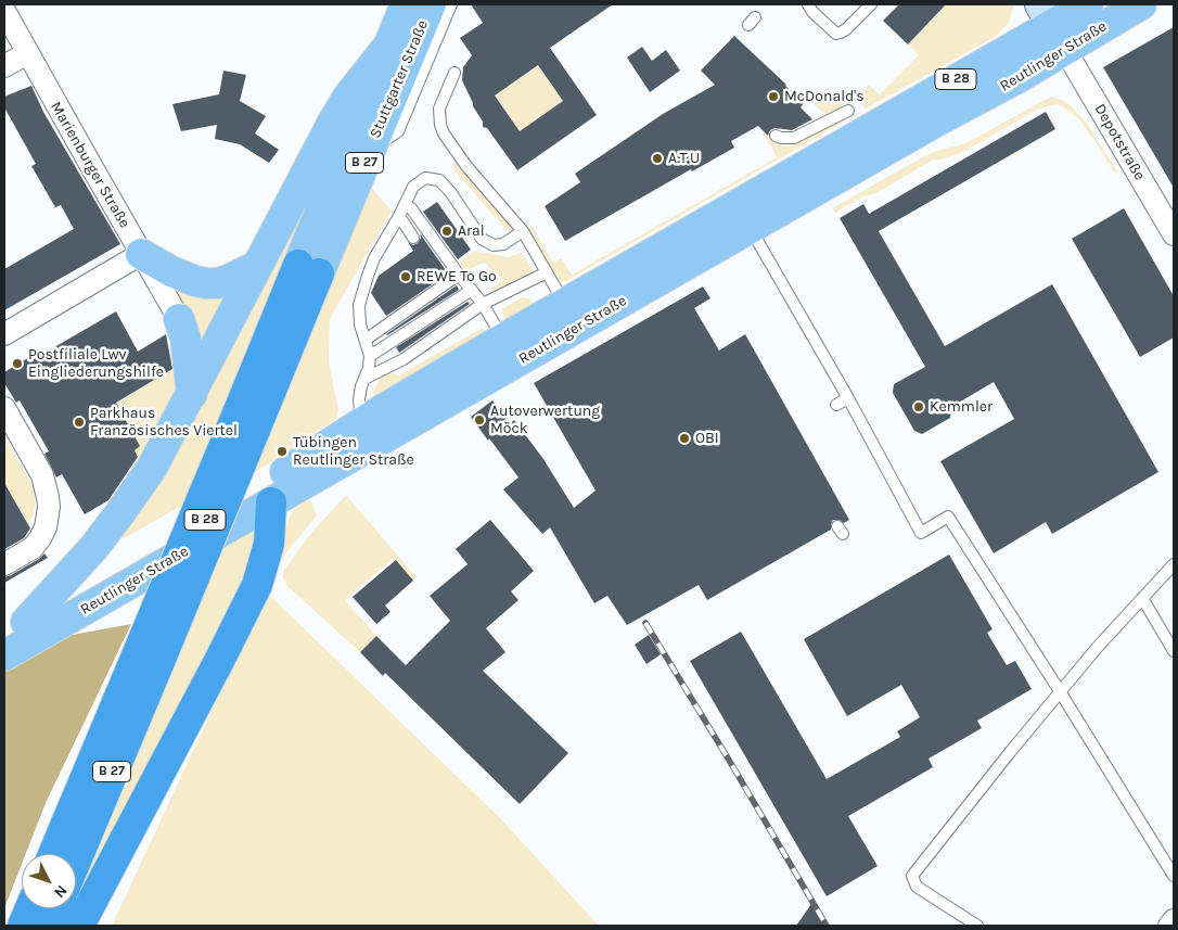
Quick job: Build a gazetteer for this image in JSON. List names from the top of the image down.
{
  "streets": {
    "highway": ["B 27"],
    "main road": ["Reutlinger Straße", "Stuttgarter Straße", "B 28"],
    "street": ["Depotstraße", "Marienburger Straße"]
  },
  "crossings": [
    ["Reutlinger Straße", "Depotstraße"],
    ["Stuttgarter Straße", "B 27"]
  ],
  "places": [
    "McDonald's",
    "A.T.U",
    "Aral",
    "REWE To Go",
    "Postfiliale Lwv Eingliederungshilfe",
    "Kemmler",
    "Autoverwertung Möck",
    "Parkhaus Französisches Viertel",
    "OBI",
    "Tübingen Reutlinger Straße"
  ],
  "north": "bottom right"
}
